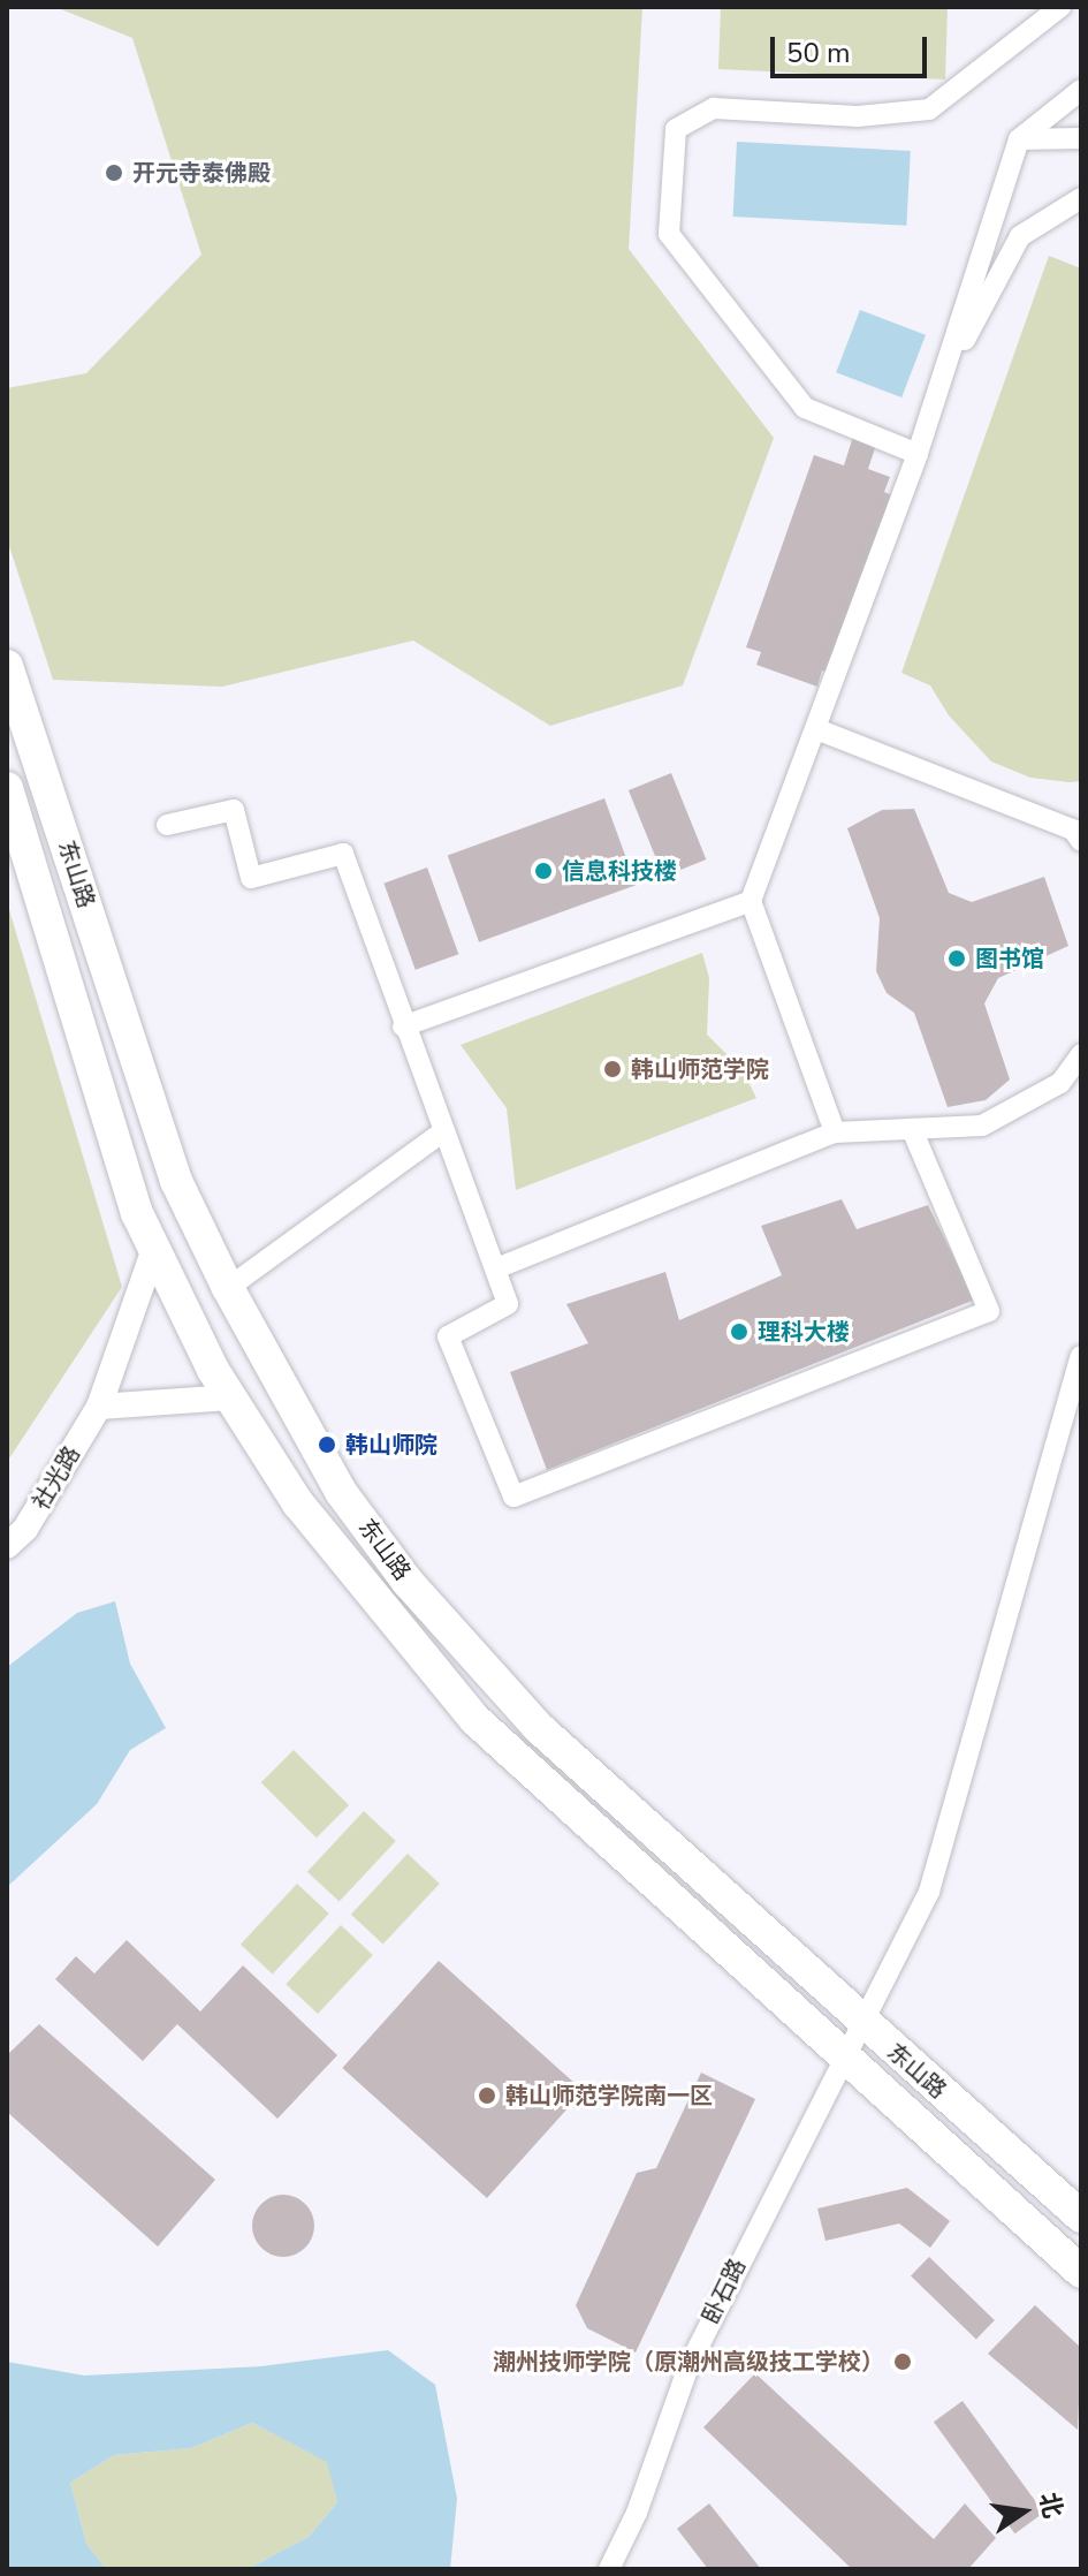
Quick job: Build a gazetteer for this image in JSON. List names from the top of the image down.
{
  "streets": {
    "main road": ["东山路"],
    "street": ["社光路", "卧石路"]
  },
  "crossings": [
    ["东山路", "社光路"],
    ["东山路", "卧石路"]
  ],
  "places": [
    "开元寺泰佛殿",
    "信息科技楼",
    "图书馆",
    "韩山师范学院",
    "理科大楼",
    "韩山师院",
    "韩山师范学院南一区",
    "潮州技师学院（原潮州高级技工学校）"
  ],
  "scale_bar": "50 m",
  "north": "right"
}
